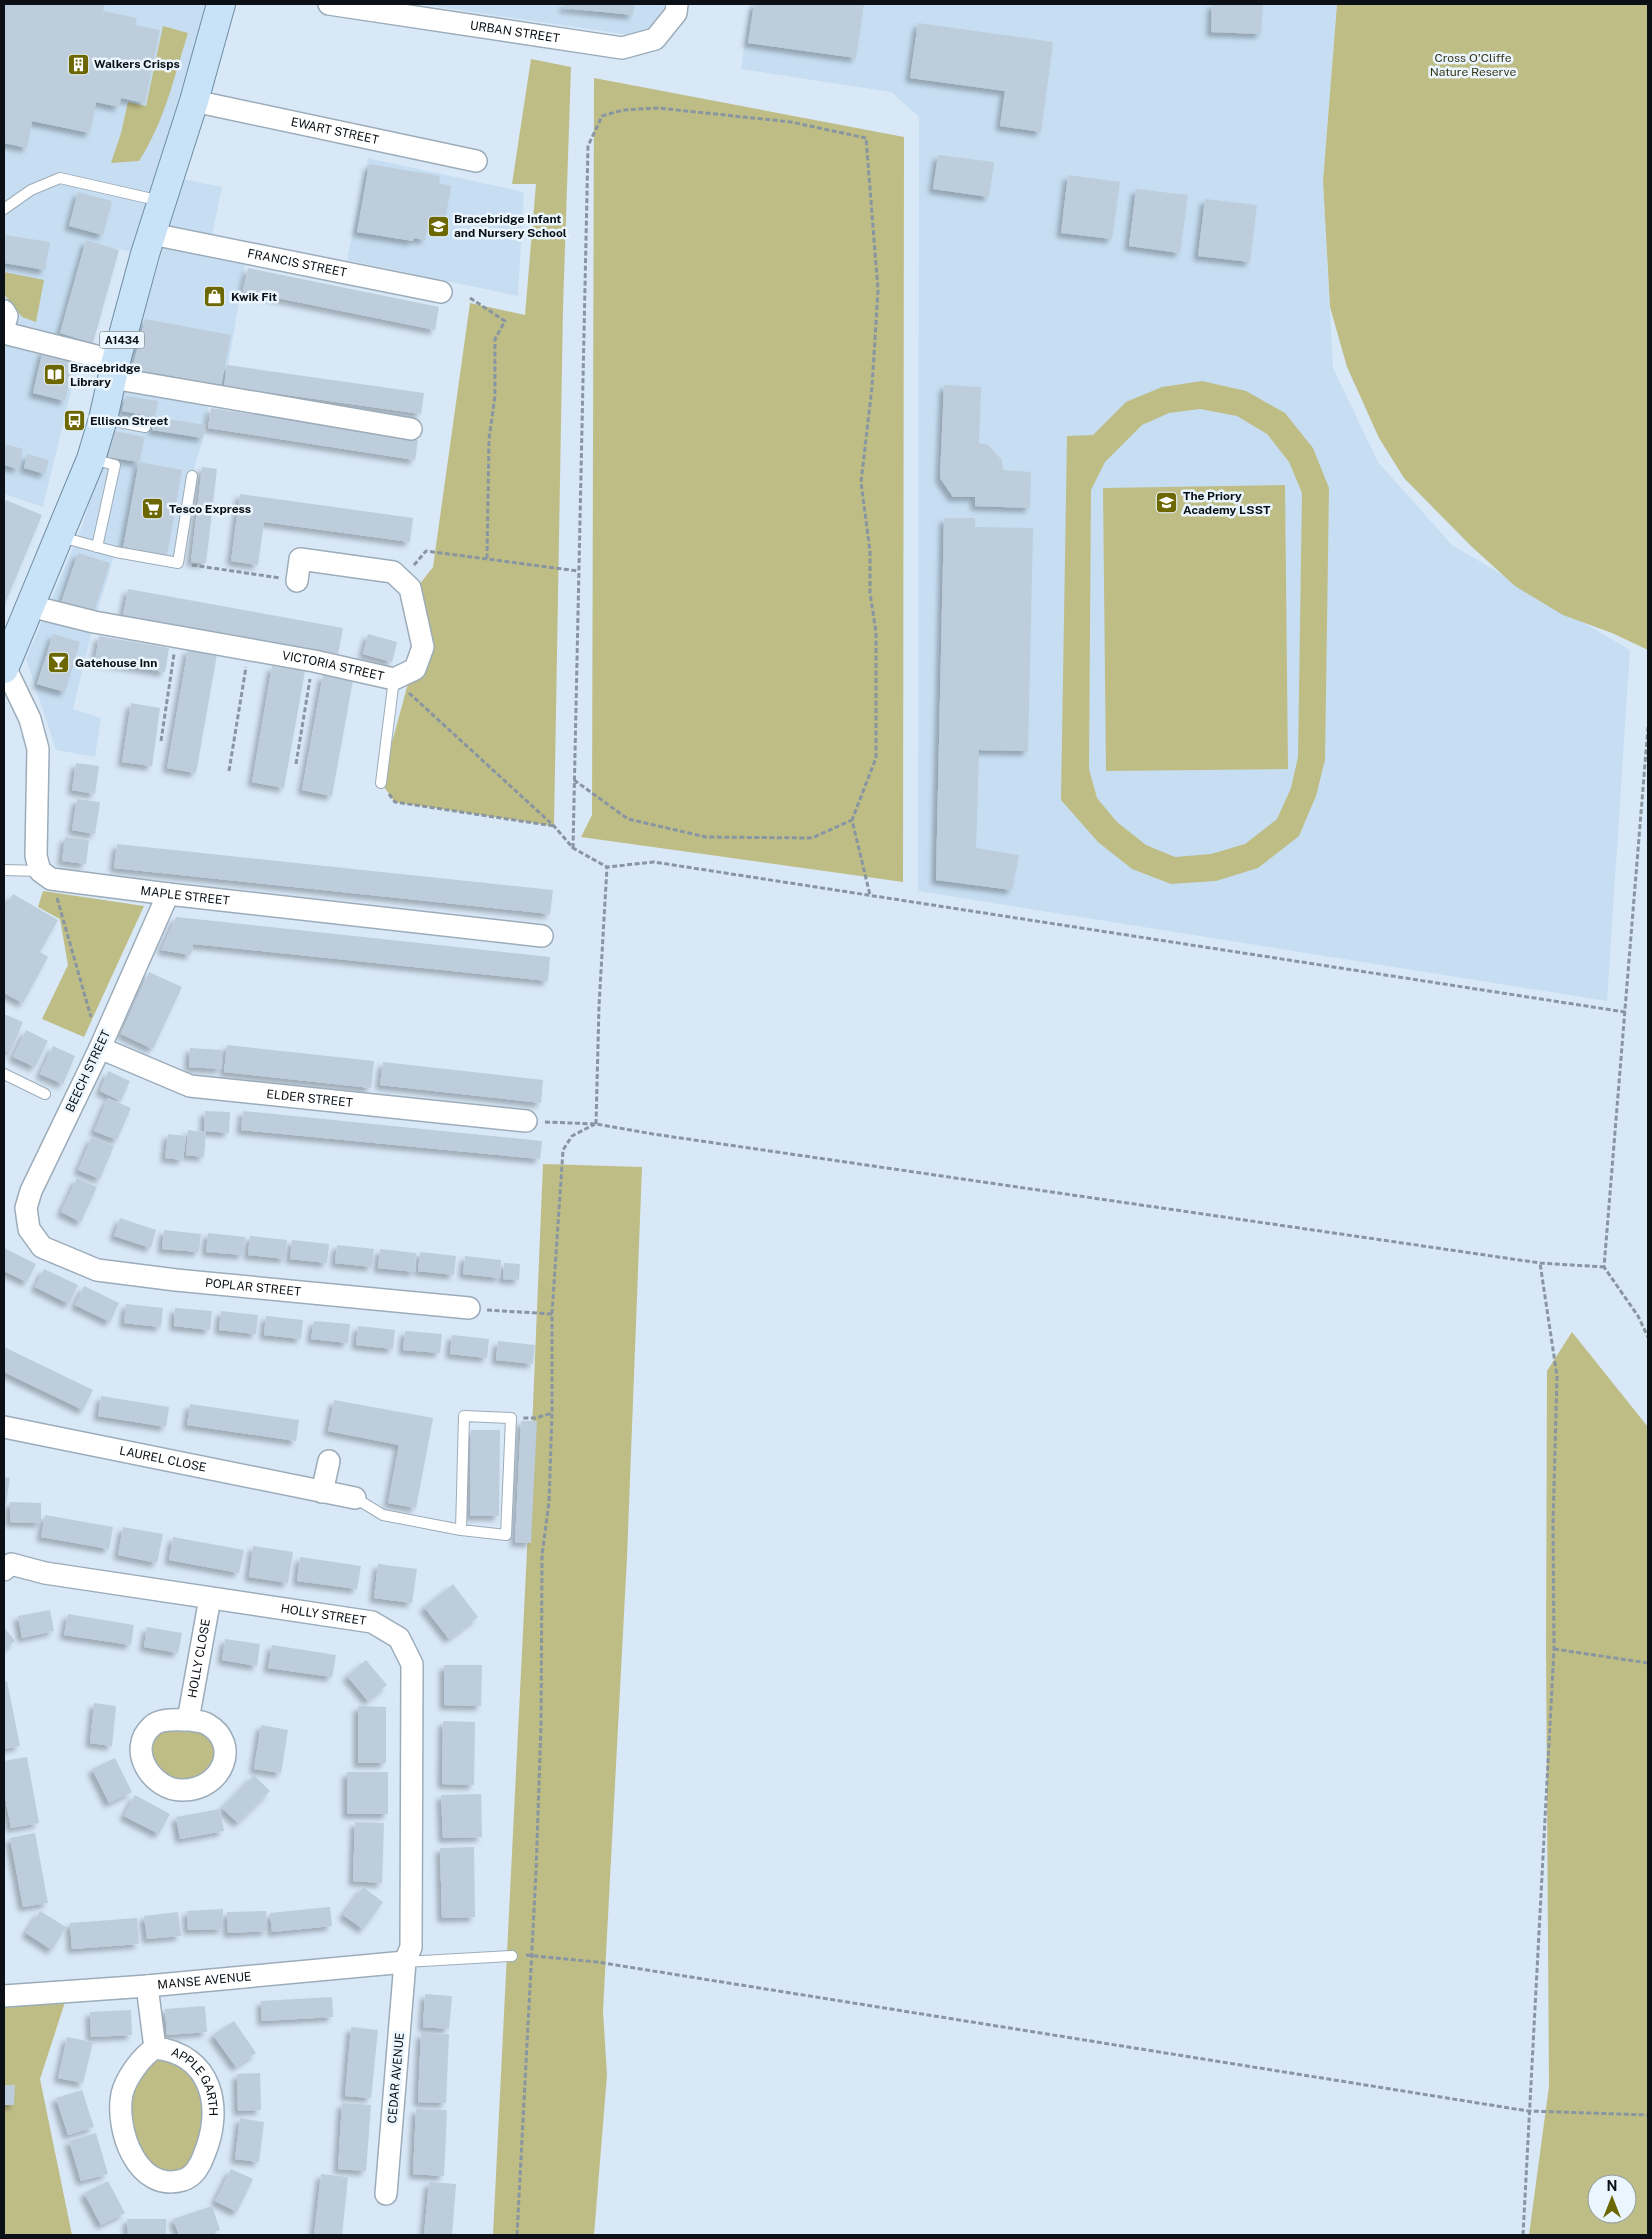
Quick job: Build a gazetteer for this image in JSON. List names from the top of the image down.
{
  "streets": {
    "main road": ["A1434"],
    "street": [
      "URBAN STREET",
      "EWART STREET",
      "FRANCIS STREET",
      "VICTORIA STREET",
      "MAPLE STREET",
      "BEECH STREET",
      "ELDER STREET",
      "POPLAR STREET",
      "LAUREL CLOSE",
      "HOLLY STREET",
      "HOLLY CLOSE",
      "MANSE AVENUE",
      "CEDAR AVENUE",
      "APPLE GARTH"
    ]
  },
  "crossings": [
    ["EWART STREET", "A1434"],
    ["FRANCIS STREET", "A1434"],
    ["A1434", "VICTORIA STREET"],
    ["MAPLE STREET", "BEECH STREET"],
    ["BEECH STREET", "ELDER STREET"],
    ["BEECH STREET", "POPLAR STREET"],
    ["HOLLY STREET", "HOLLY CLOSE"],
    ["HOLLY STREET", "MANSE AVENUE"],
    ["HOLLY STREET", "CEDAR AVENUE"],
    ["MANSE AVENUE", "CEDAR AVENUE"],
    ["MANSE AVENUE", "APPLE GARTH"]
  ],
  "parks": ["Cross O'Cliffe Nature Reserve"],
  "places": {
    "building": ["Walkers Crisps"],
    "school or university": ["Bracebridge Infant and Nursery School", "The Priory Academy LSST"],
    "shop": ["Kwik Fit"],
    "library": ["Bracebridge Library"],
    "bus stop": ["Ellison Street"],
    "supermarket": ["Tesco Express"],
    "bar": ["Gatehouse Inn"]
  },
  "north": "top"
}
